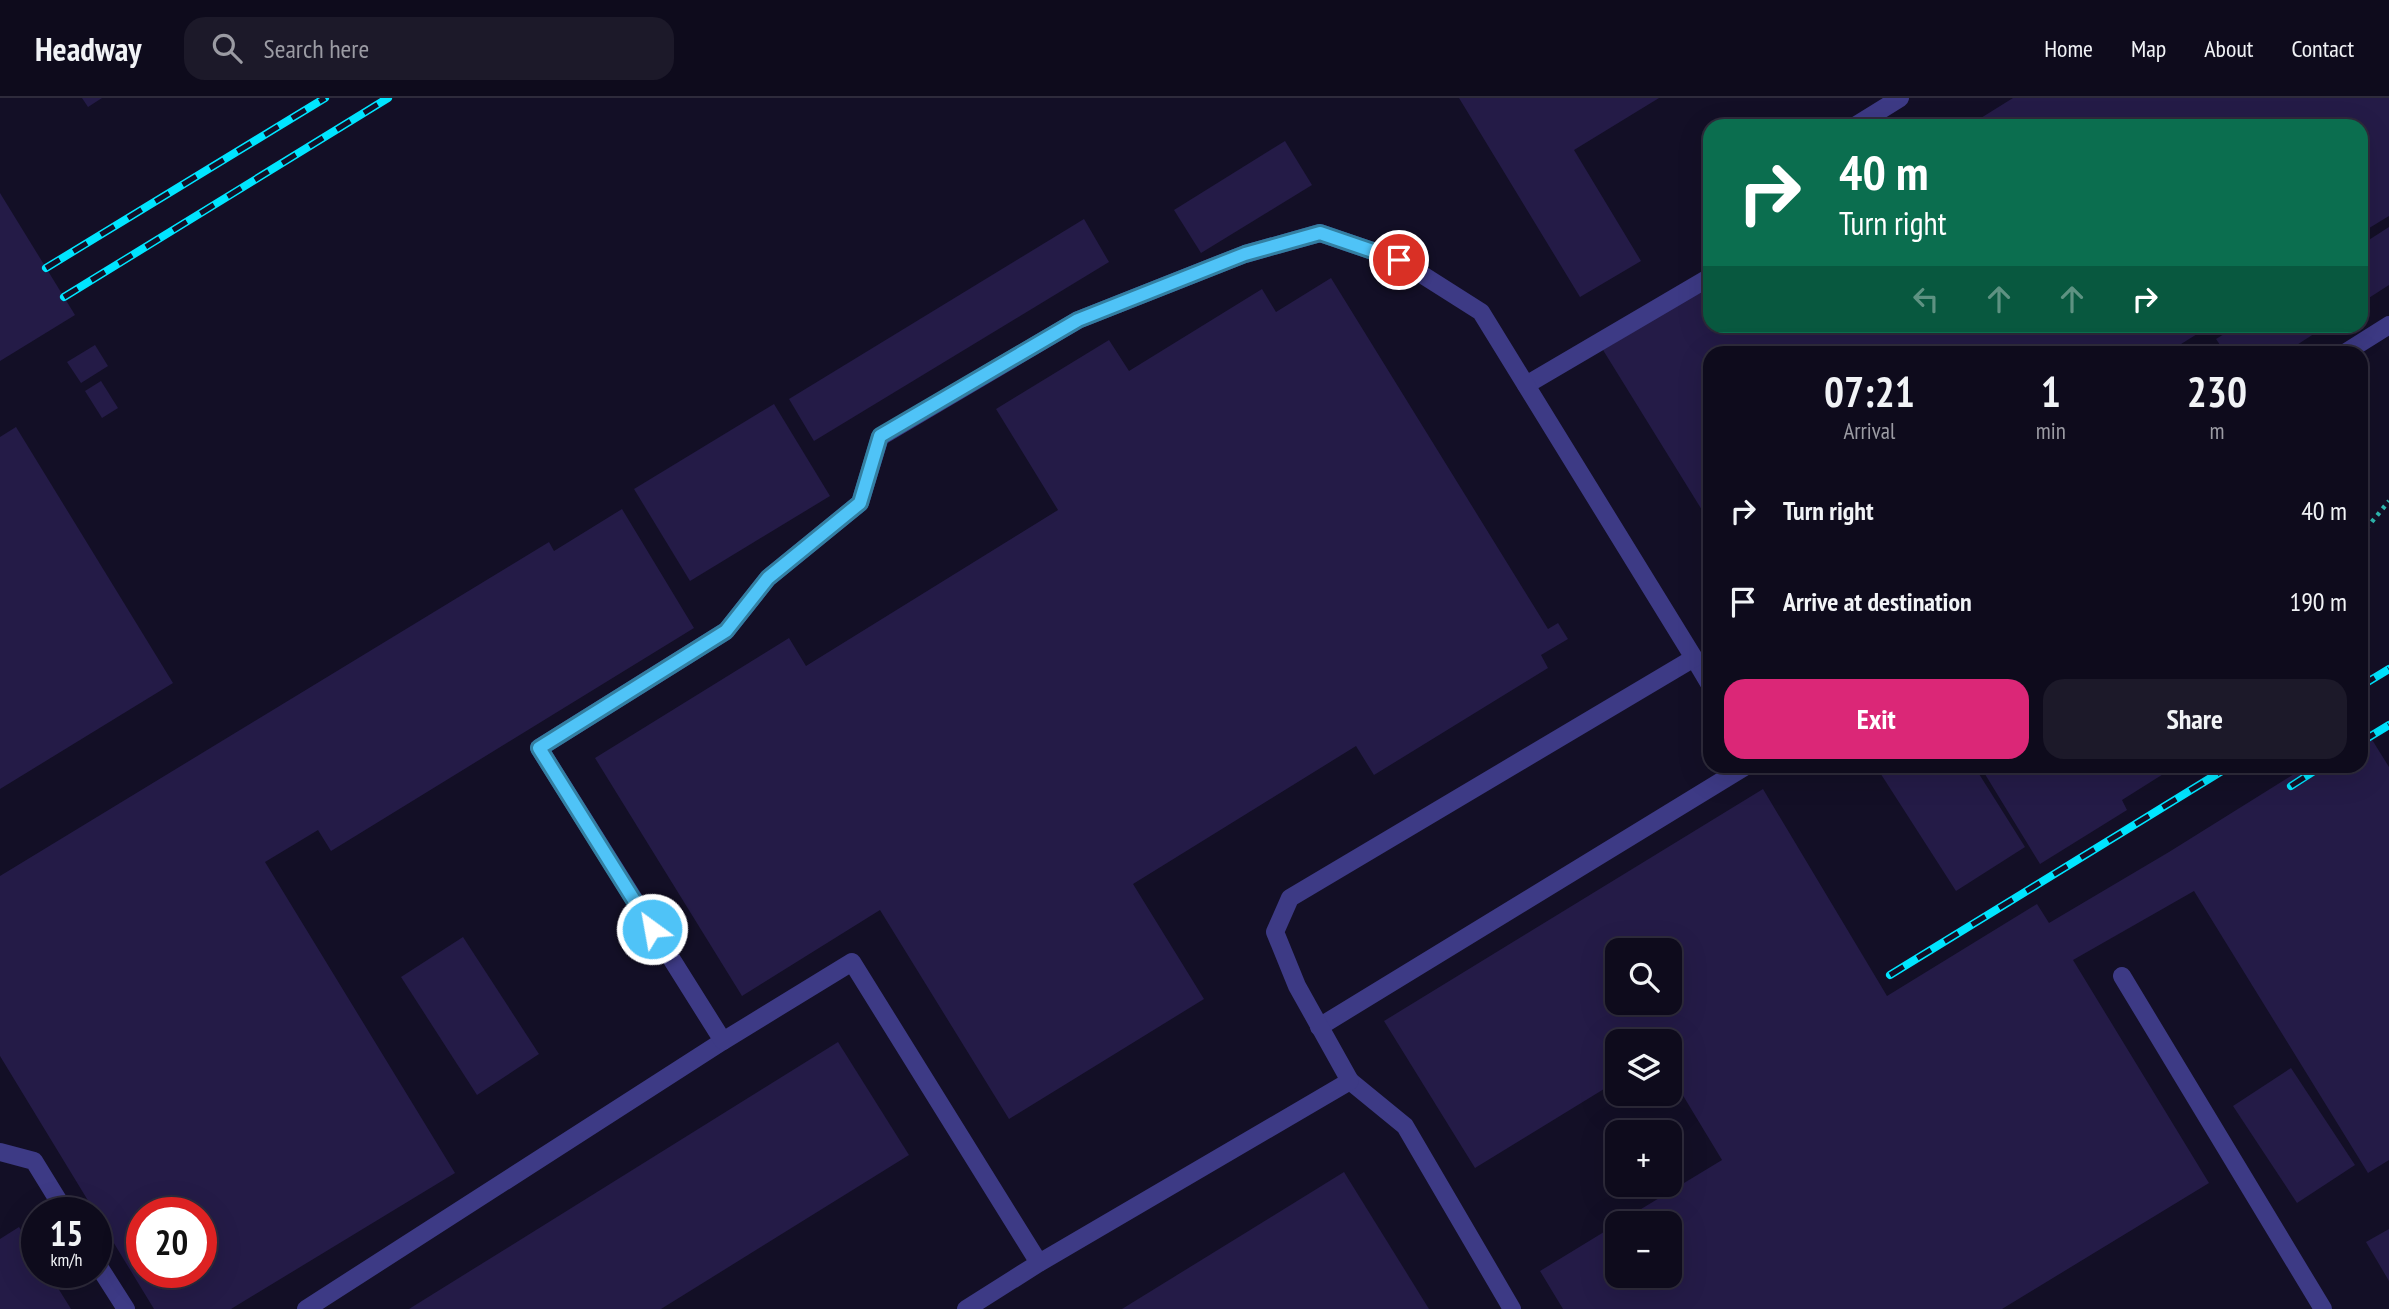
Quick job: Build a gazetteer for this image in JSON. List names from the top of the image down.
{
  "page": {
    "header": "Headway",
    "search": "Search here",
    "nav": [
      "Home",
      "Map",
      "About",
      "Contact"
    ],
    "turn": ["40 m", "Turn right"],
    "eta": [
      "07:21",
      "Arrival",
      "1",
      "min",
      "230",
      "m"
    ],
    "list": [
      {
        "name": "Turn right",
        "value": "40 m"
      },
      {
        "name": "Arrive at destination",
        "value": "190 m"
      }
    ],
    "buttons": ["Exit", "Share"],
    "map_buttons": ["+", "−"],
    "speed": "15 km/h",
    "limit": "20"
  }
}
